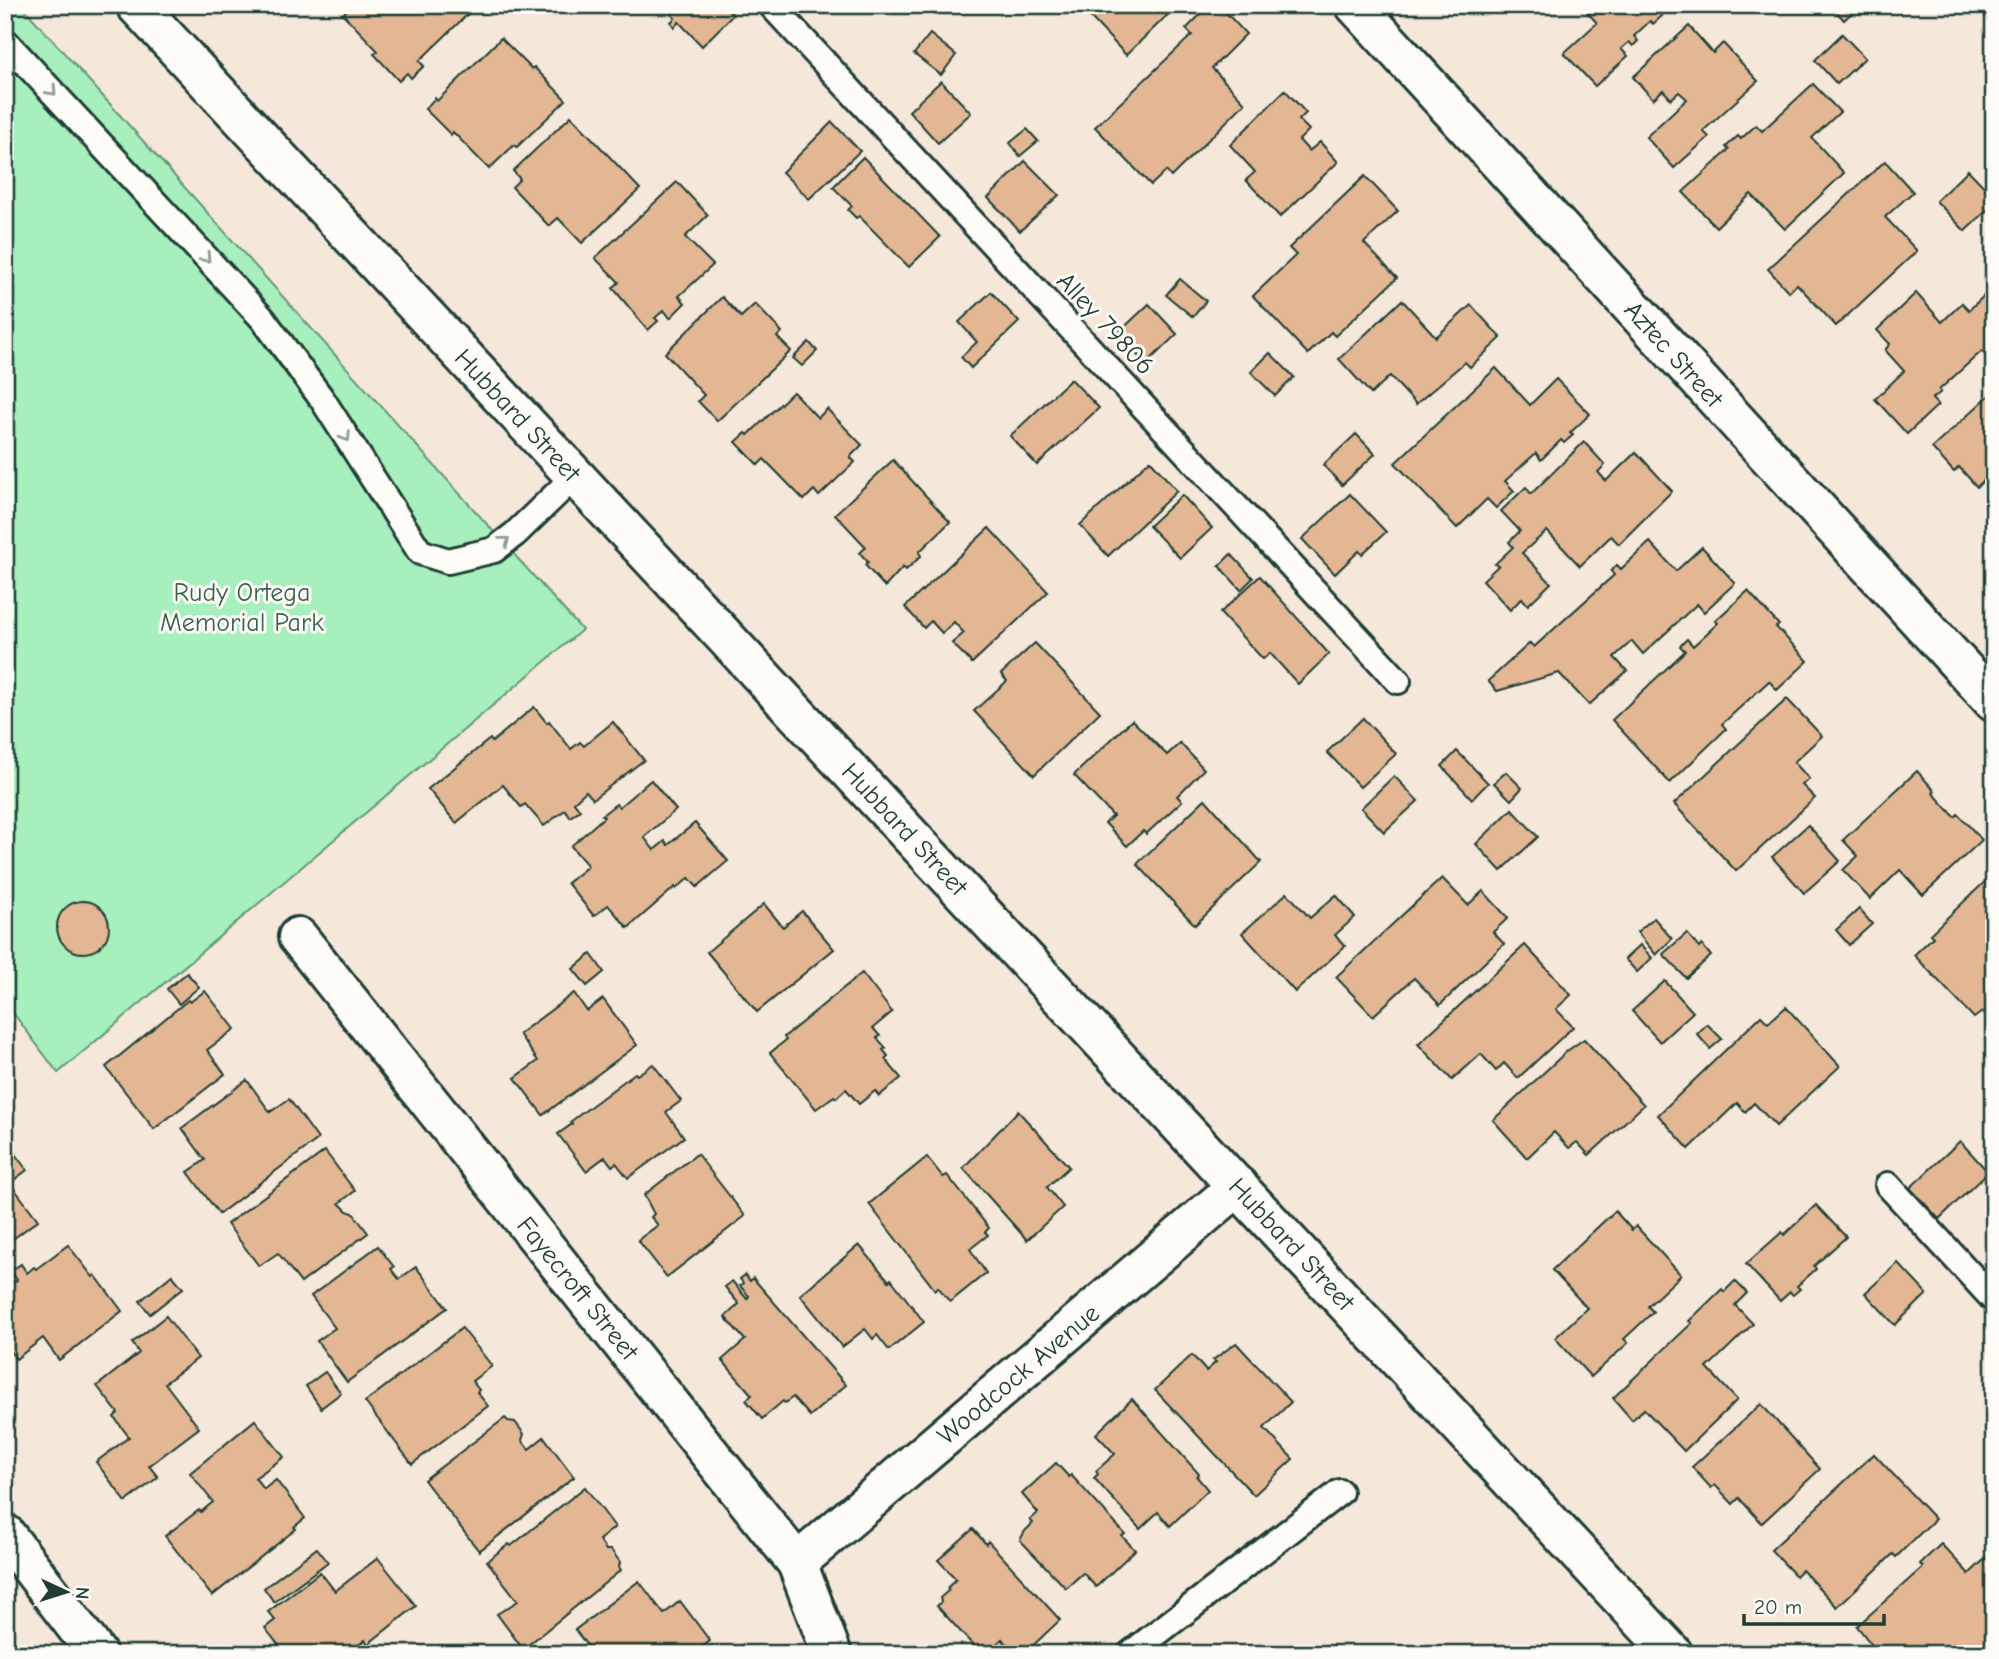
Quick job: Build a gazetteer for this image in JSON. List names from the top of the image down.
{
  "streets": {
    "street": [
      "Aztec Street",
      "Hubbard Street",
      "Fayecroft Street",
      "Woodcock Avenue"
    ],
    "lane": ["Alley 79806"]
  },
  "crossings": [
    ["Hubbard Street", "Woodcock Avenue"],
    ["Fayecroft Street", "Woodcock Avenue"]
  ],
  "parks": ["Rudy Ortega Memorial Park"],
  "scale_bar": "20 m",
  "north": "right"
}
